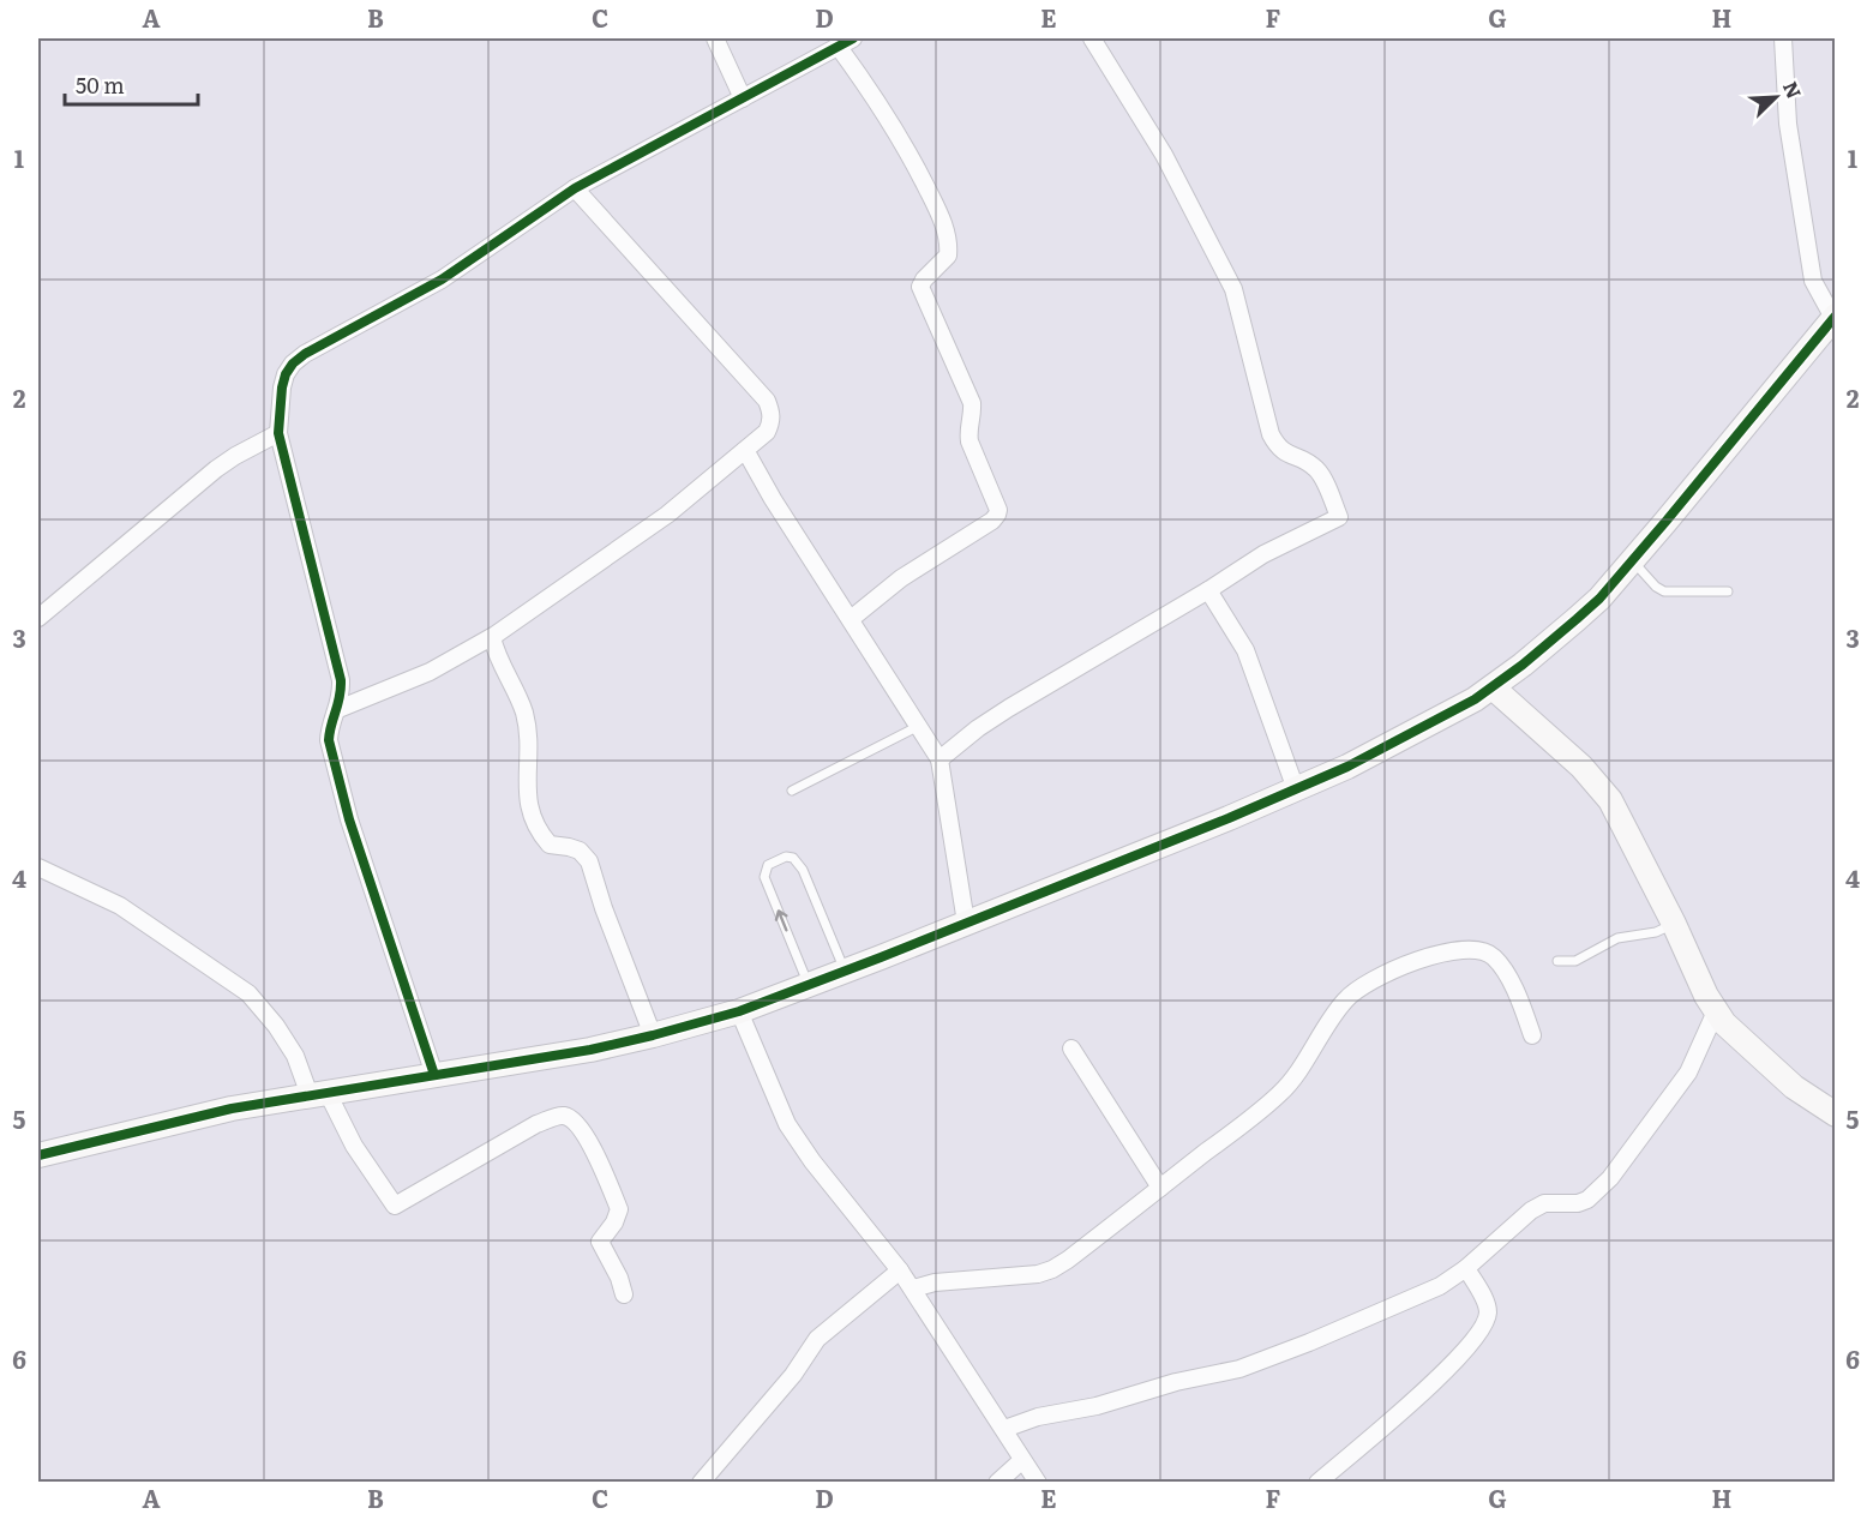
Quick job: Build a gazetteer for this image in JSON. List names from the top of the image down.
{
  "scale_bar": "50 m",
  "north": "top right",
  "grid": {
    "columns": [
      "A",
      "B",
      "C",
      "D",
      "E",
      "F",
      "G",
      "H"
    ],
    "rows": [
      "1",
      "2",
      "3",
      "4",
      "5",
      "6"
    ]
  }
}
